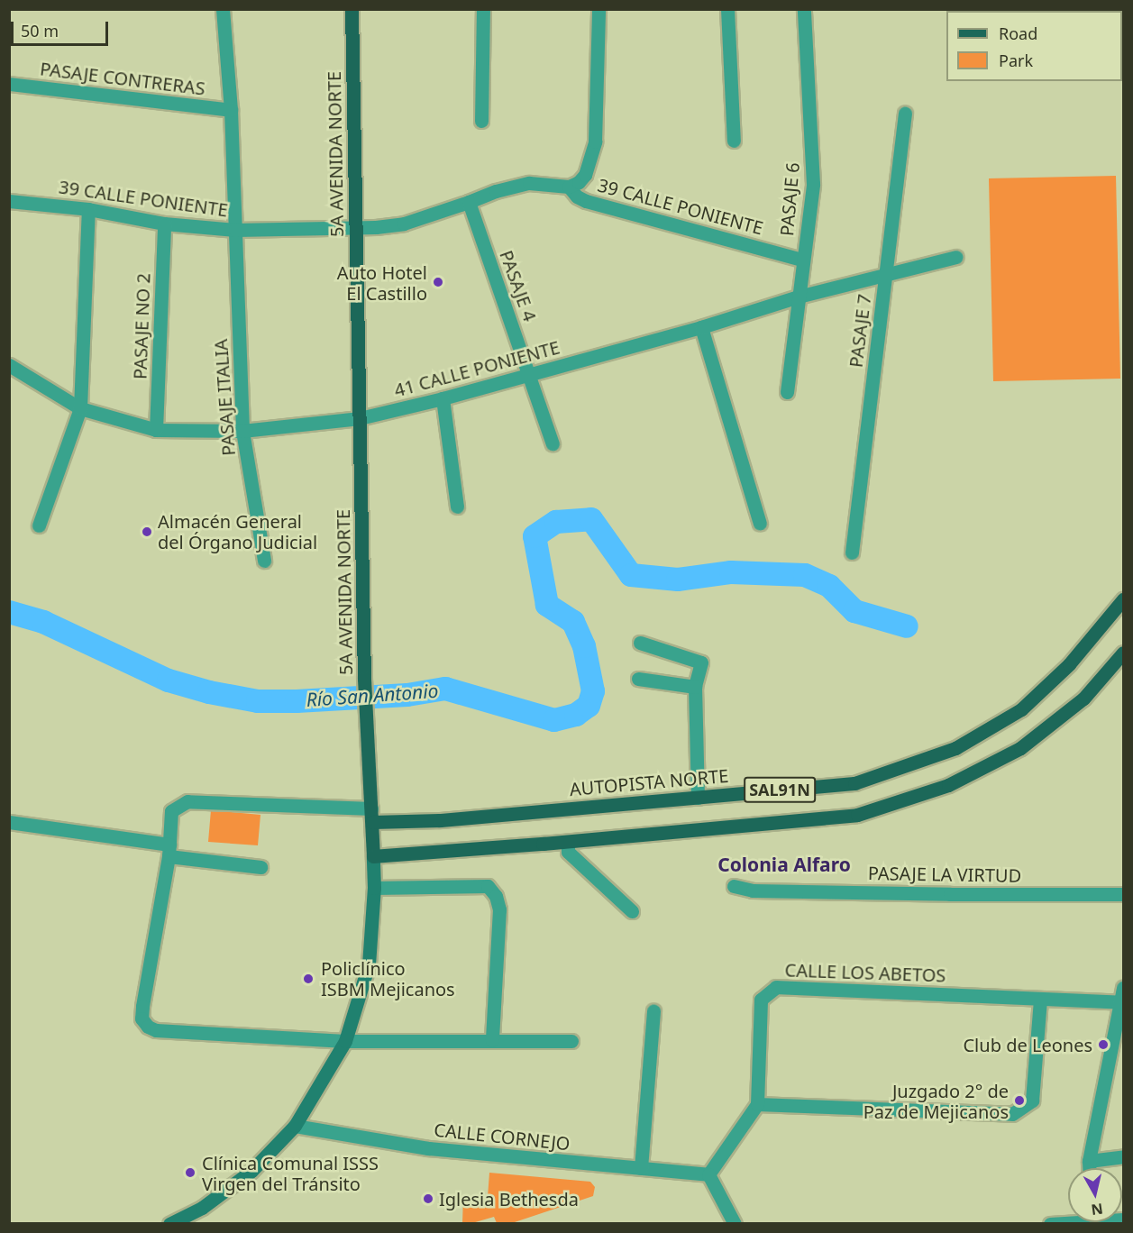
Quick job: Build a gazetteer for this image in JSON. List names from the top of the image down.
{
  "streets": {
    "main road": ["5A AVENIDA NORTE", "AUTOPISTA NORTE", "SAL91N"],
    "street": [
      "PASAJE CONTRERAS",
      "39 CALLE PONIENTE",
      "PASAJE 6",
      "PASAJE 4",
      "PASAJE NO 2",
      "PASAJE 7",
      "41 CALLE PONIENTE",
      "PASAJE ITALIA",
      "PASAJE LA VIRTUD",
      "CALLE LOS ABETOS",
      "CALLE CORNEJO"
    ]
  },
  "crossings": [
    ["PASAJE CONTRERAS", "PASAJE ITALIA"],
    ["5A AVENIDA NORTE", "39 CALLE PONIENTE"],
    ["5A AVENIDA NORTE", "41 CALLE PONIENTE"],
    ["5A AVENIDA NORTE", "AUTOPISTA NORTE"],
    ["5A AVENIDA NORTE", "SAL91N"],
    ["5A AVENIDA NORTE", "CALLE CORNEJO"],
    ["39 CALLE PONIENTE", "PASAJE 6"],
    ["39 CALLE PONIENTE", "PASAJE 4"],
    ["39 CALLE PONIENTE", "PASAJE NO 2"],
    ["39 CALLE PONIENTE", "PASAJE ITALIA"],
    ["PASAJE 6", "41 CALLE PONIENTE"],
    ["PASAJE 4", "41 CALLE PONIENTE"],
    ["PASAJE NO 2", "41 CALLE PONIENTE"],
    ["PASAJE 7", "41 CALLE PONIENTE"],
    ["41 CALLE PONIENTE", "PASAJE ITALIA"]
  ],
  "districts": ["Colonia Alfaro"],
  "water": ["Río San Antonio"],
  "places": [
    "Auto Hotel El Castillo",
    "Almacén General del Órgano Judicial",
    "Policlínico ISBM Mejicanos",
    "Club de Leones",
    "Juzgado 2° de Paz de Mejicanos",
    "Clínica Comunal ISSS Virgen del Tránsito",
    "Iglesia Bethesda"
  ],
  "legend": ["Road", "Park"],
  "scale_bar": "50 m",
  "north": "bottom"
}
